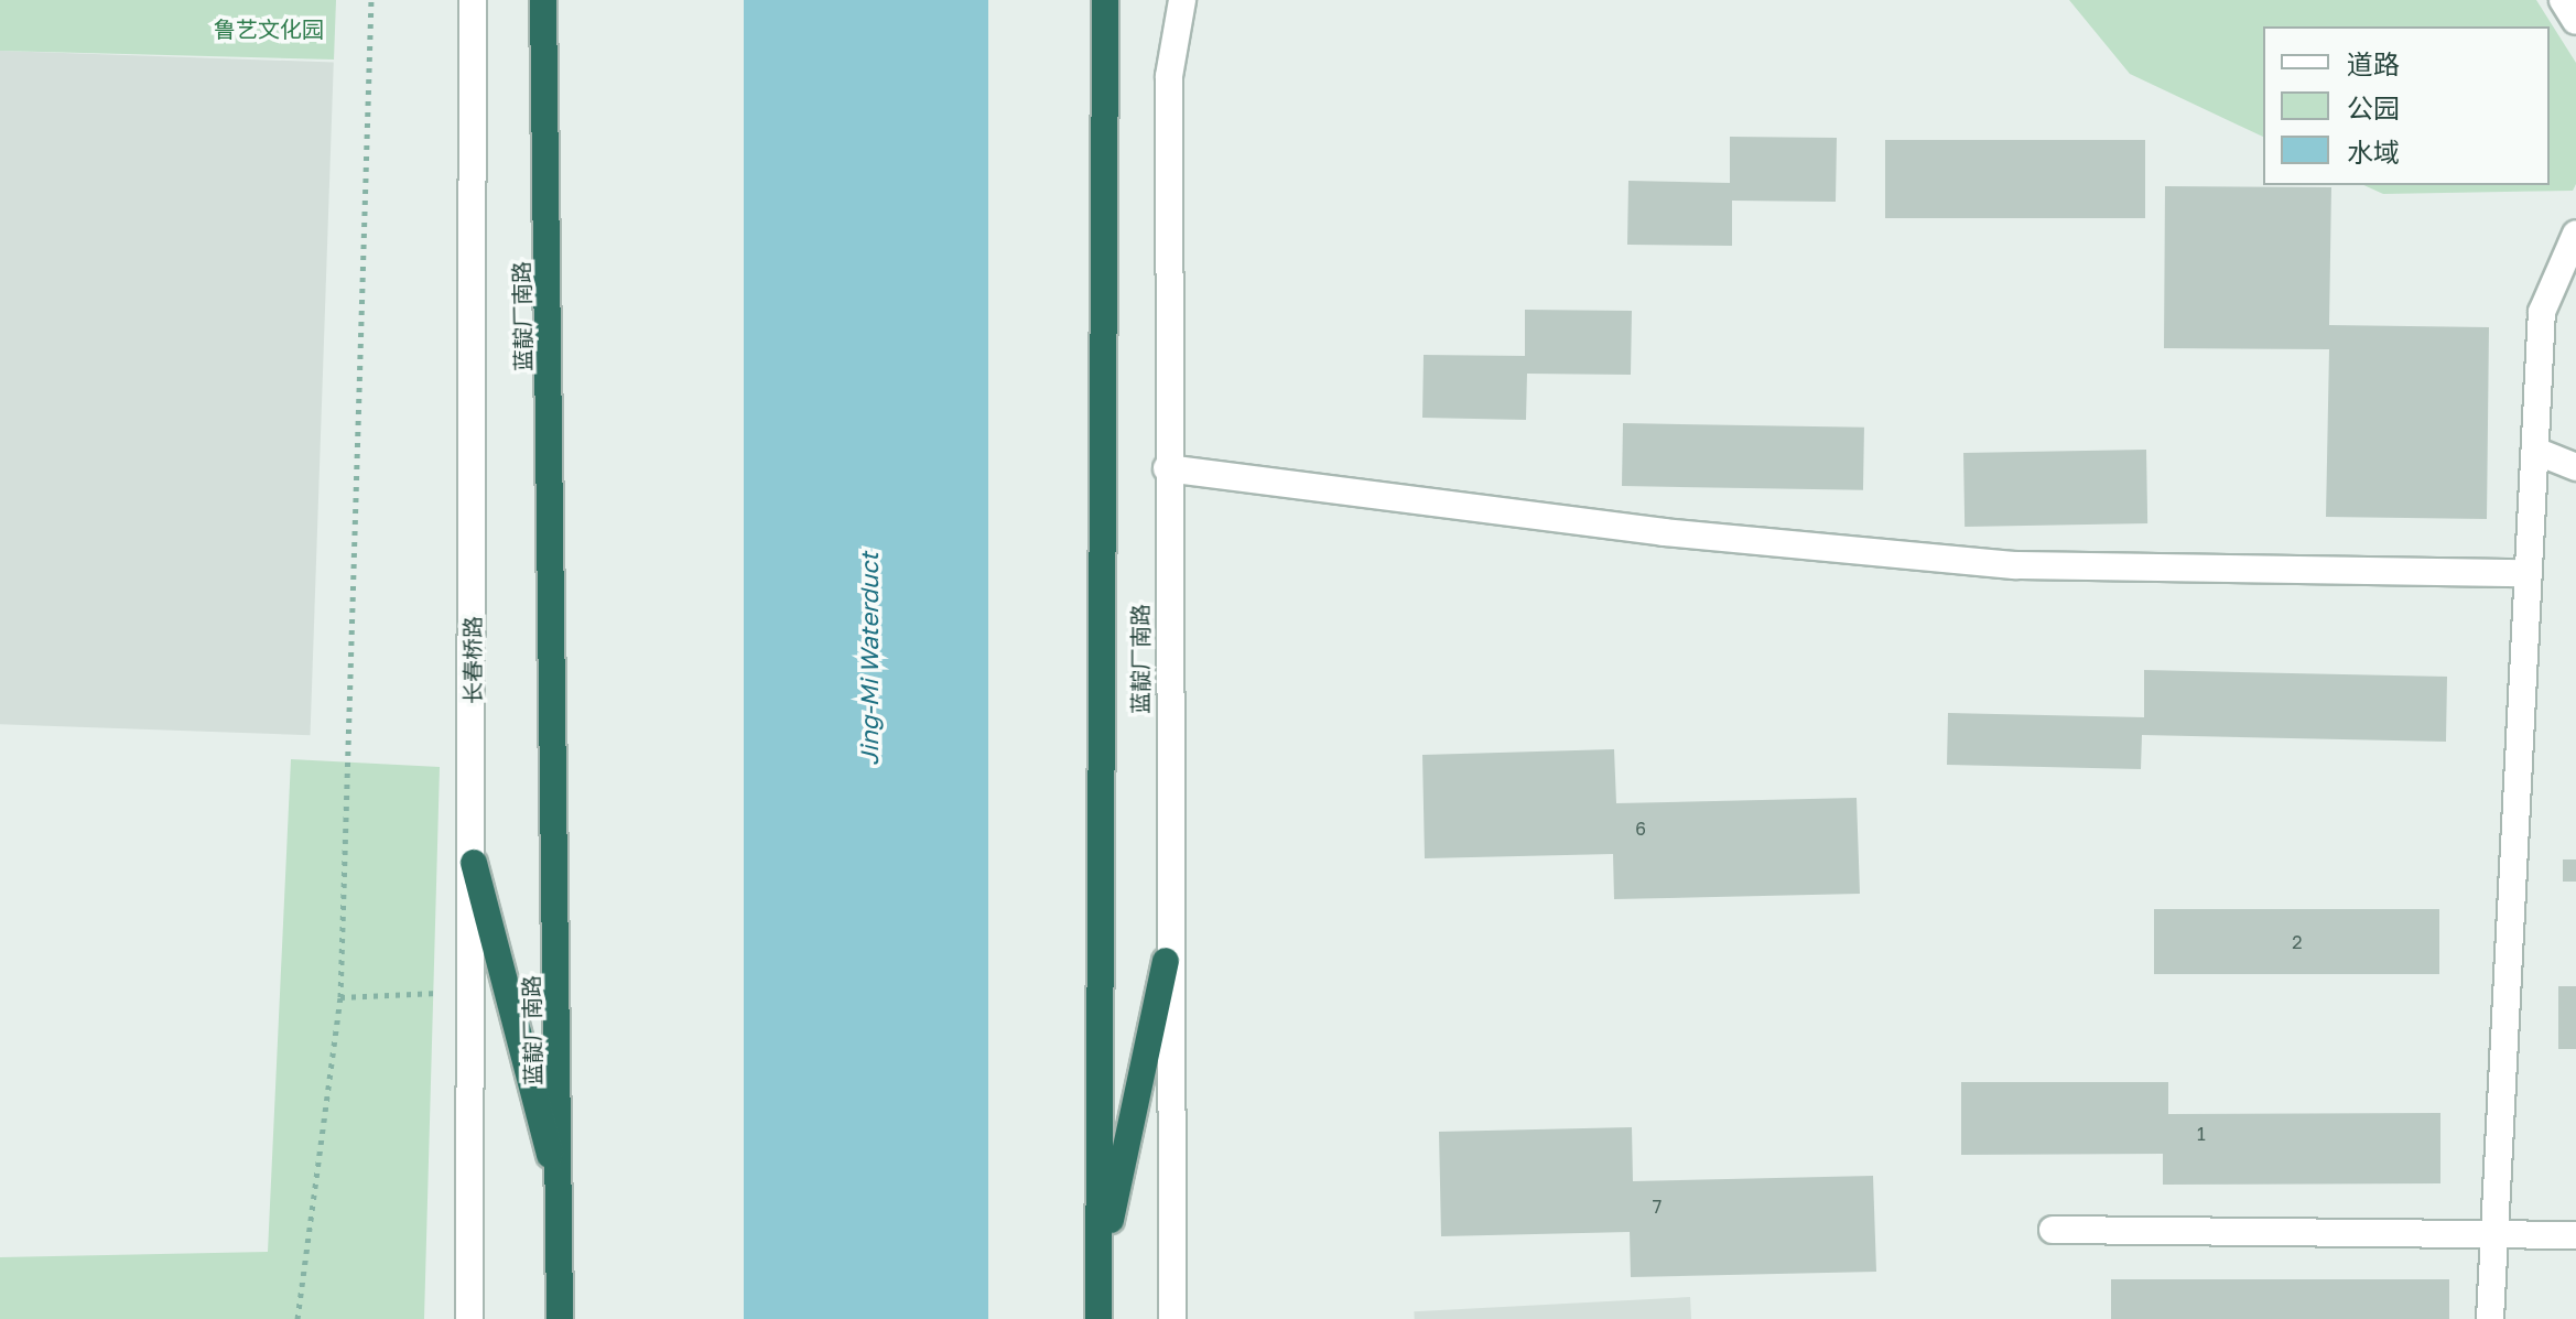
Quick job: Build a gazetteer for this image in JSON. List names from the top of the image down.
{
  "streets": {
    "highway": ["蓝靛厂南路"],
    "street": ["长春桥路"]
  },
  "water": ["Jing-Mi Waterduct"],
  "parks": ["鲁艺文化园"],
  "house_numbers": [
    "6",
    "2",
    "1",
    "7"
  ],
  "legend": ["道路", "公园", "水域"]
}
